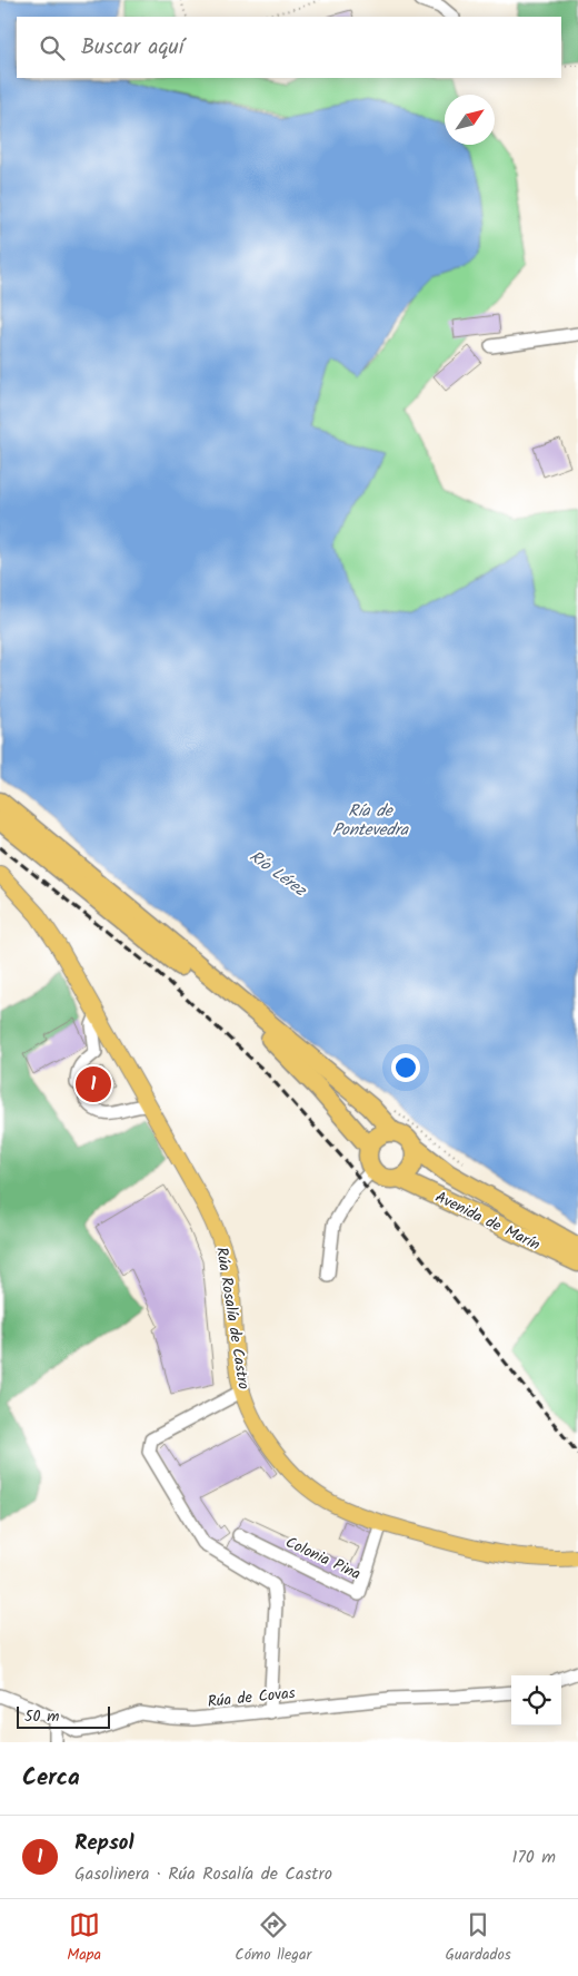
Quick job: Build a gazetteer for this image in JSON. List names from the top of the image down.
{
  "streets": {
    "highway": ["Avenida de Marín"],
    "main road": ["Rúa Rosalía de Castro"],
    "street": ["Colonia Pina", "Rúa de Covas"]
  },
  "crossings": [
    ["Rúa Rosalía de Castro", "Colonia Pina"]
  ],
  "water": ["Ría de Pontevedra", "Río Lérez"],
  "scale_bar": "50 m",
  "north": "top right",
  "page": {
    "search": "Buscar aquí",
    "pins": "1",
    "scale": "50 m",
    "heading": "Cerca",
    "list": [
      {
        "mark": "1",
        "name": "Repsol",
        "note": "Gasolinera · Rúa Rosalía de Castro",
        "value": "170 m"
      }
    ],
    "nav": ["Mapa", "Cómo llegar", "Guardados"]
  }
}
